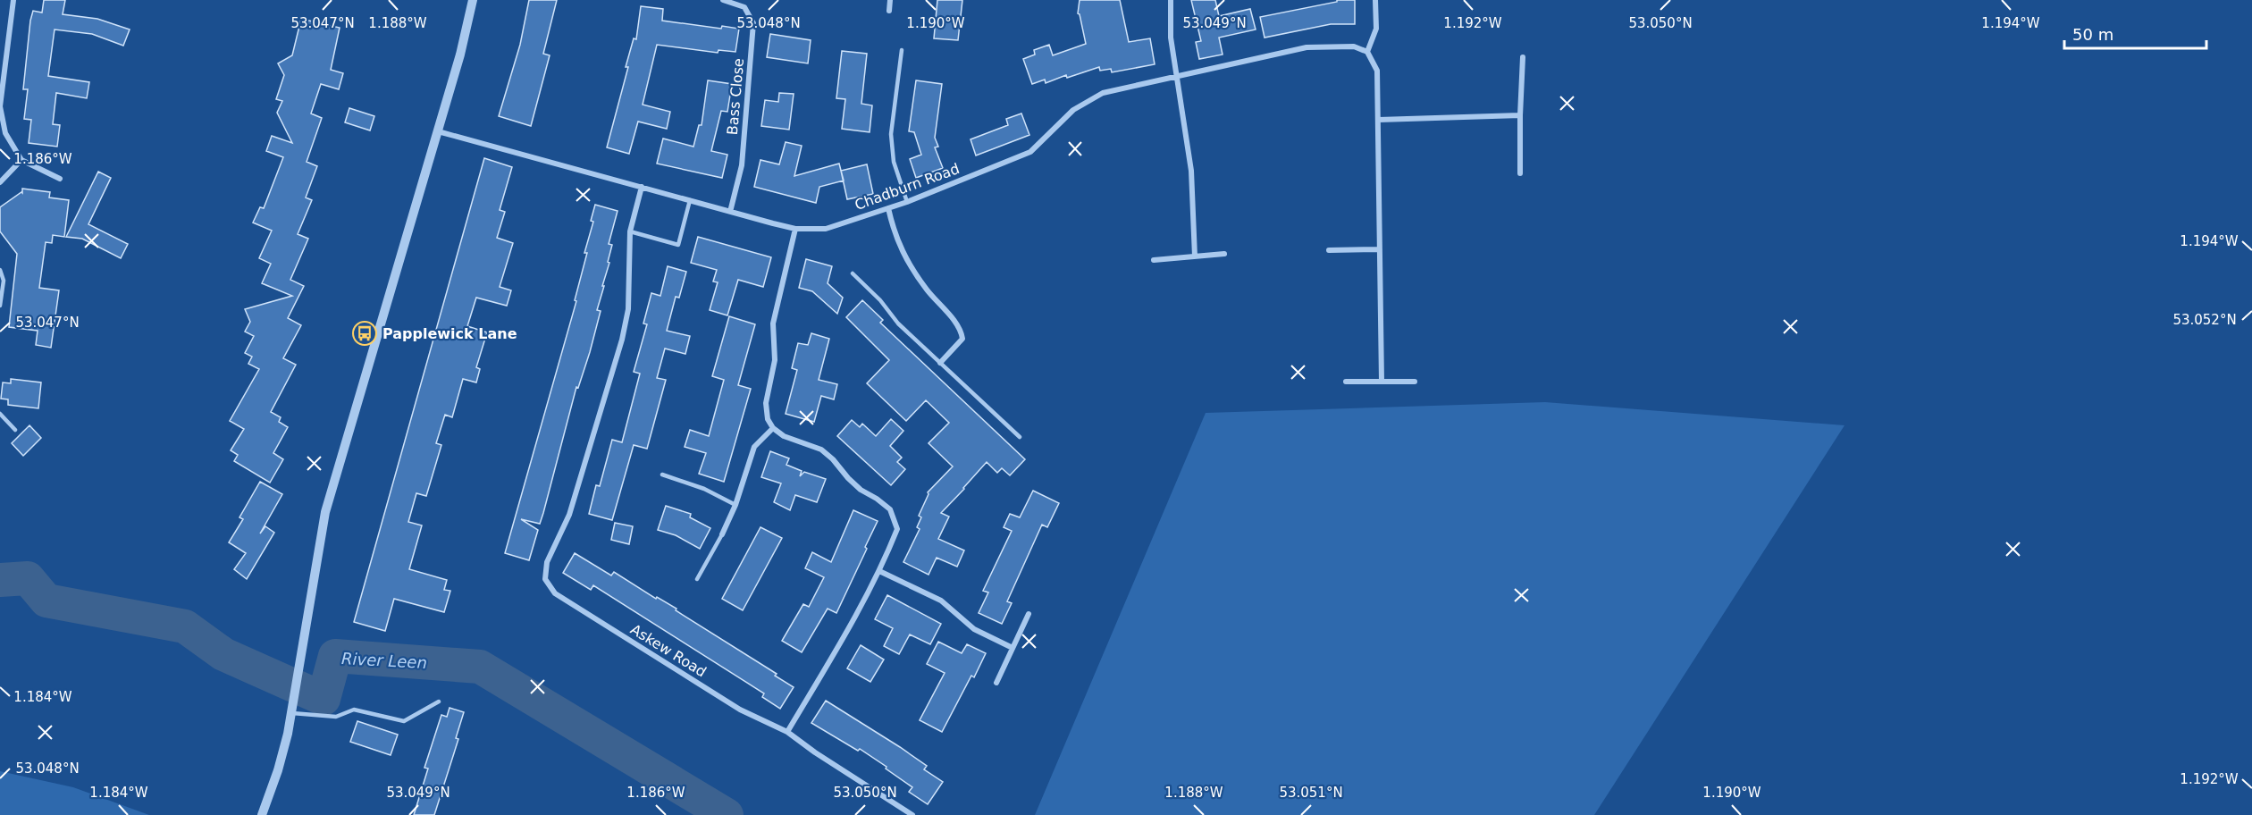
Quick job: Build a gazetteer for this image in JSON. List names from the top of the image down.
{
  "streets": {
    "street": ["Bass Close", "Chadburn Road", "Askew Road"]
  },
  "crossings": [
    ["Bass Close", "Chadburn Road"]
  ],
  "water": ["River Leen"],
  "places": {
    "bus stop": ["Papplewick Lane"]
  },
  "scale_bar": "50 m",
  "coordinates": [
    "53.047°N",
    "1.188°W",
    "53.048°N",
    "1.190°W",
    "53.049°N",
    "1.192°W",
    "53.050°N",
    "1.194°W",
    "1.186°W",
    "53.052°N",
    "1.184°W",
    "53.051°N"
  ]
}
